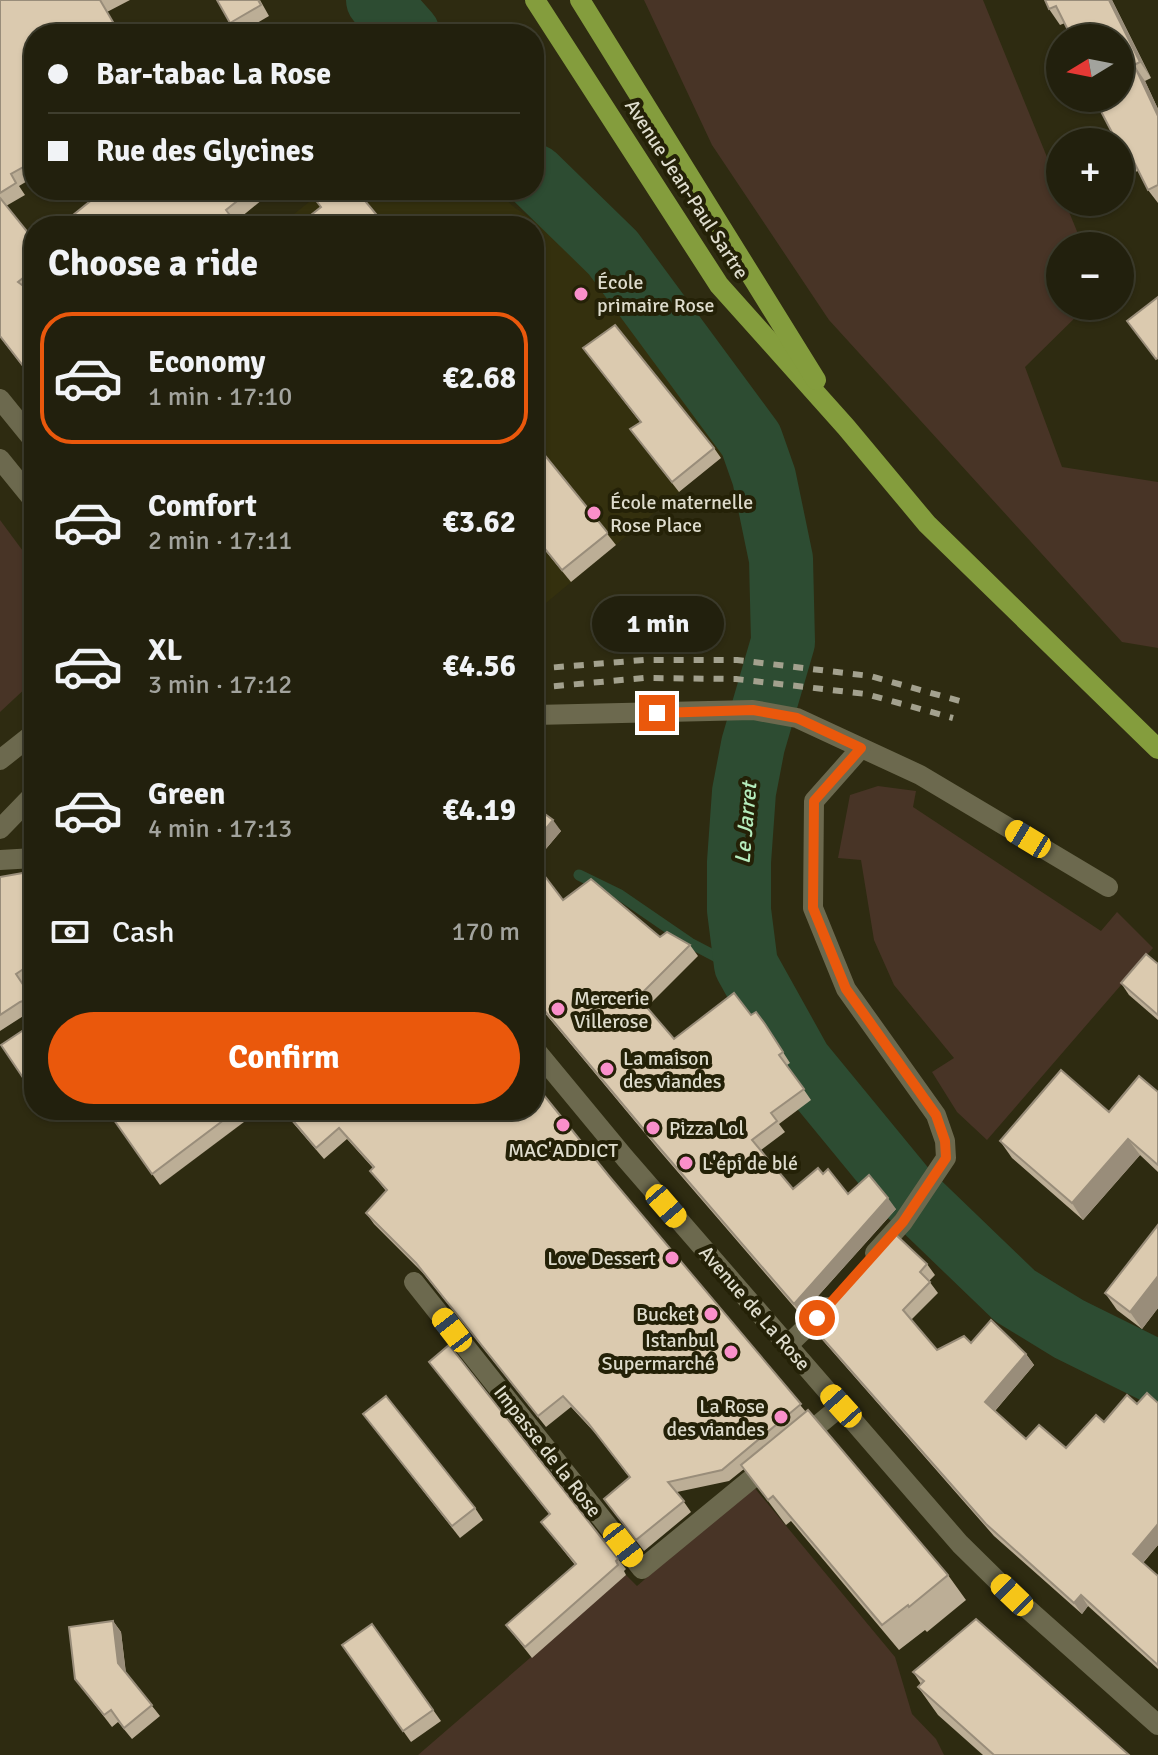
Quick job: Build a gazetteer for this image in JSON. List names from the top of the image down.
{
  "streets": {
    "main road": ["Avenue Jean-Paul Sartre"],
    "street": ["Avenue de La Rose", "Impasse de la Rose"]
  },
  "crossings": [
    ["Avenue de La Rose", "Impasse de la Rose"]
  ],
  "water": ["Le Jarret"],
  "places": [
    "École primaire Rose",
    "École maternelle Rose Place",
    "Mercerie Villerose",
    "La maison des viandes",
    "MAC'ADDICT",
    "Pizza Lol",
    "L'épi de blé",
    "Love Dessert",
    "Bucket",
    "Istanbul Supermarché",
    "La Rose des viandes"
  ],
  "north": "left",
  "page": {
    "map_buttons": ["+", "−"],
    "banner": ["Bar-tabac La Rose", "Rue des Glycines"],
    "heading": "Choose a ride",
    "list": [
      {
        "name": "Economy",
        "note": "1 min · 17:10",
        "value": "€2.68"
      },
      {
        "name": "Comfort",
        "note": "2 min · 17:11",
        "value": "€3.62"
      },
      {
        "name": "XL",
        "note": "3 min · 17:12",
        "value": "€4.56"
      },
      {
        "name": "Green",
        "note": "4 min · 17:13",
        "value": "€4.19"
      }
    ],
    "bubble": "1 min",
    "pay": ["Cash", "170 m"],
    "buttons": "Confirm"
  }
}
